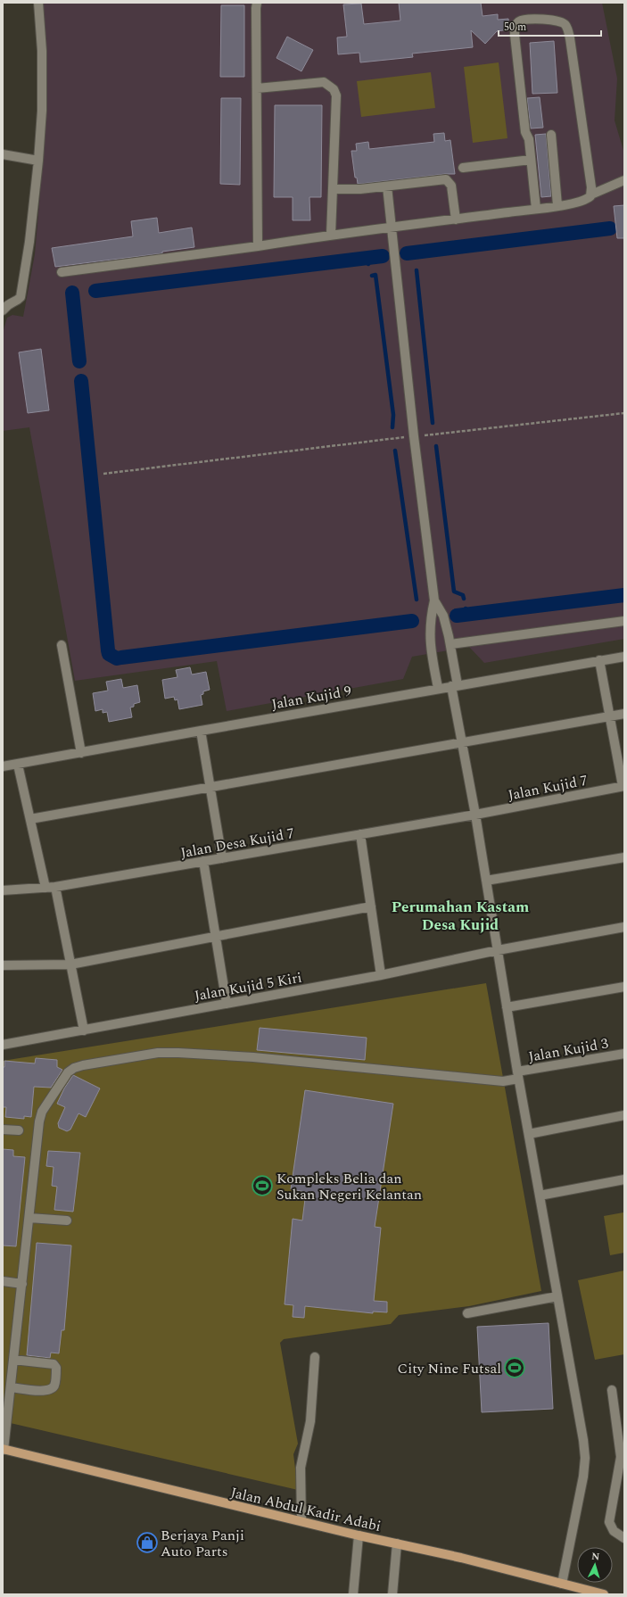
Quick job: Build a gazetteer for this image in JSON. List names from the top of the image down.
{
  "streets": {
    "main road": ["Jalan Abdul Kadir Adabi"],
    "street": [
      "Jalan Kujid 9",
      "Jalan Kujid 7",
      "Jalan Desa Kujid 7",
      "Jalan Kujid 5 Kiri",
      "Jalan Kujid 3"
    ]
  },
  "crossings": [
    ["Jalan Kujid 7", "Jalan Desa Kujid 7"],
    ["Jalan Kujid 3", "Jalan Abdul Kadir Adabi"]
  ],
  "districts": ["Perumahan Kastam Desa Kujid"],
  "places": {
    "sports": ["Kompleks Belia dan Sukan Negeri Kelantan", "City Nine Futsal"],
    "shop": ["Berjaya Panji Auto Parts"]
  },
  "scale_bar": "50 m",
  "north": "top"
}
